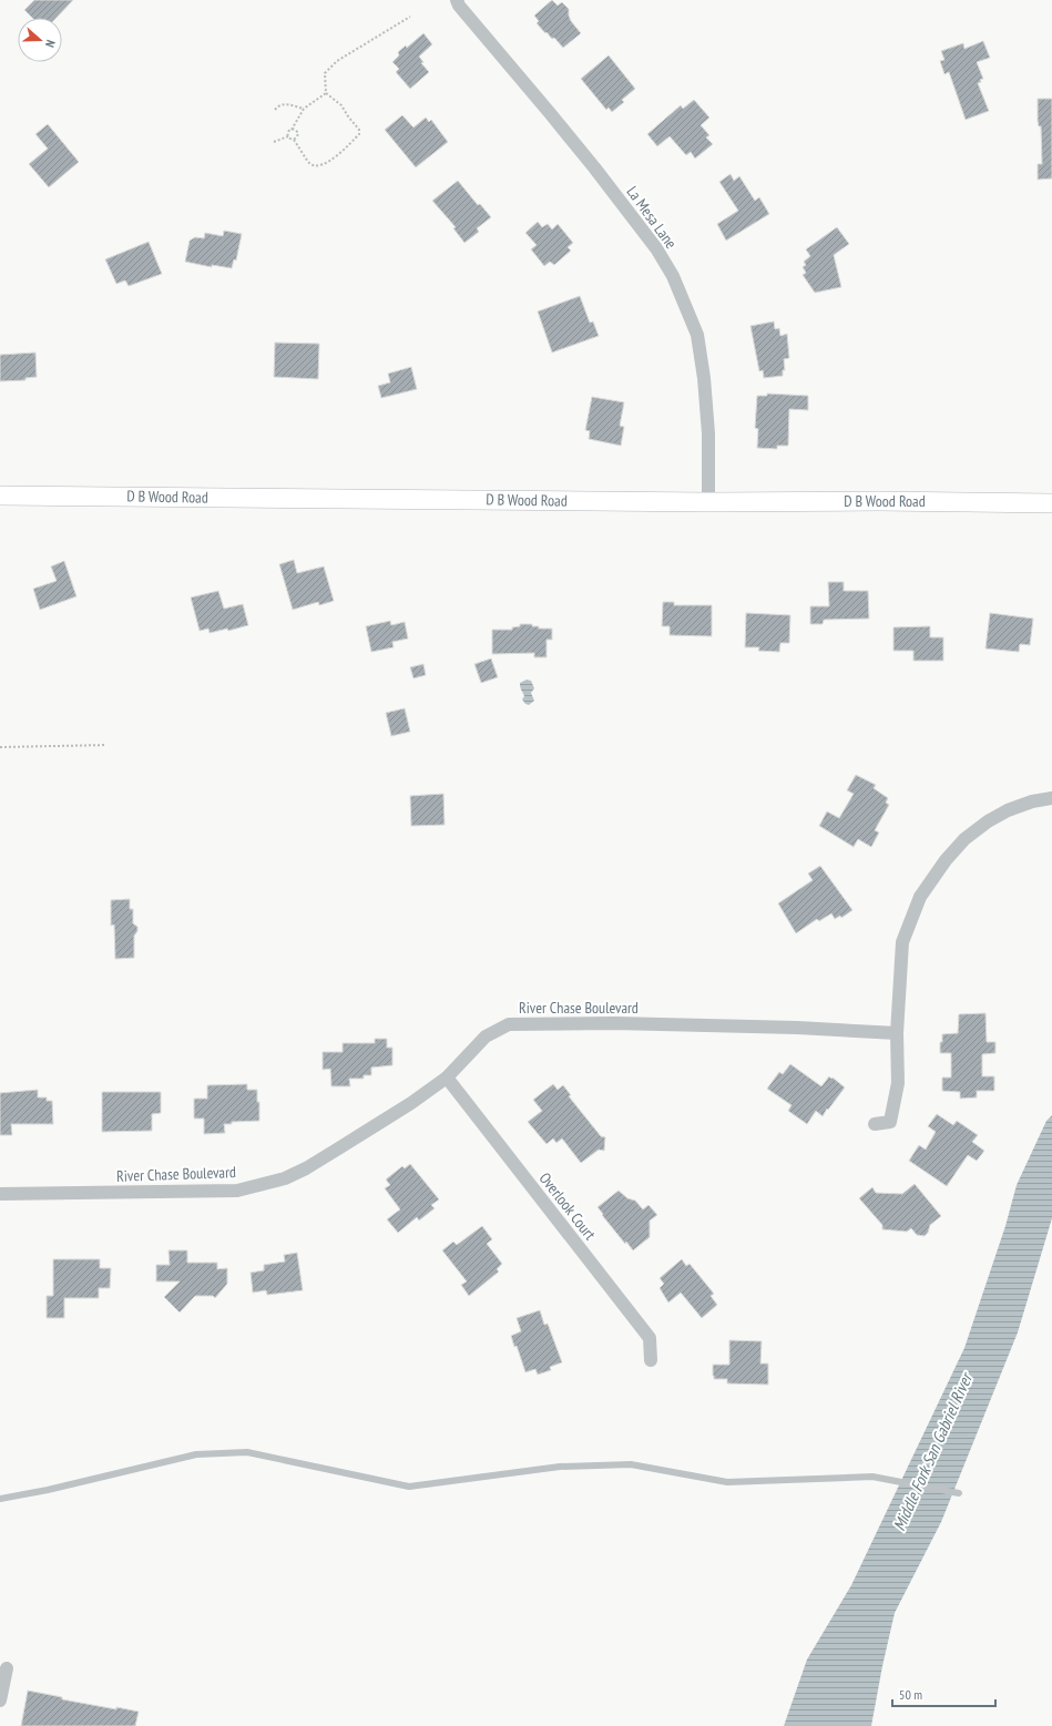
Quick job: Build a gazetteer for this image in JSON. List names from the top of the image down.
{
  "streets": {
    "main road": ["D B Wood Road"],
    "street": ["La Mesa Lane", "River Chase Boulevard", "Overlook Court"]
  },
  "crossings": [
    ["La Mesa Lane", "D B Wood Road"],
    ["River Chase Boulevard", "Overlook Court"]
  ],
  "water": ["Middle Fork San Gabriel River"],
  "scale_bar": "50 m",
  "north": "right"
}
